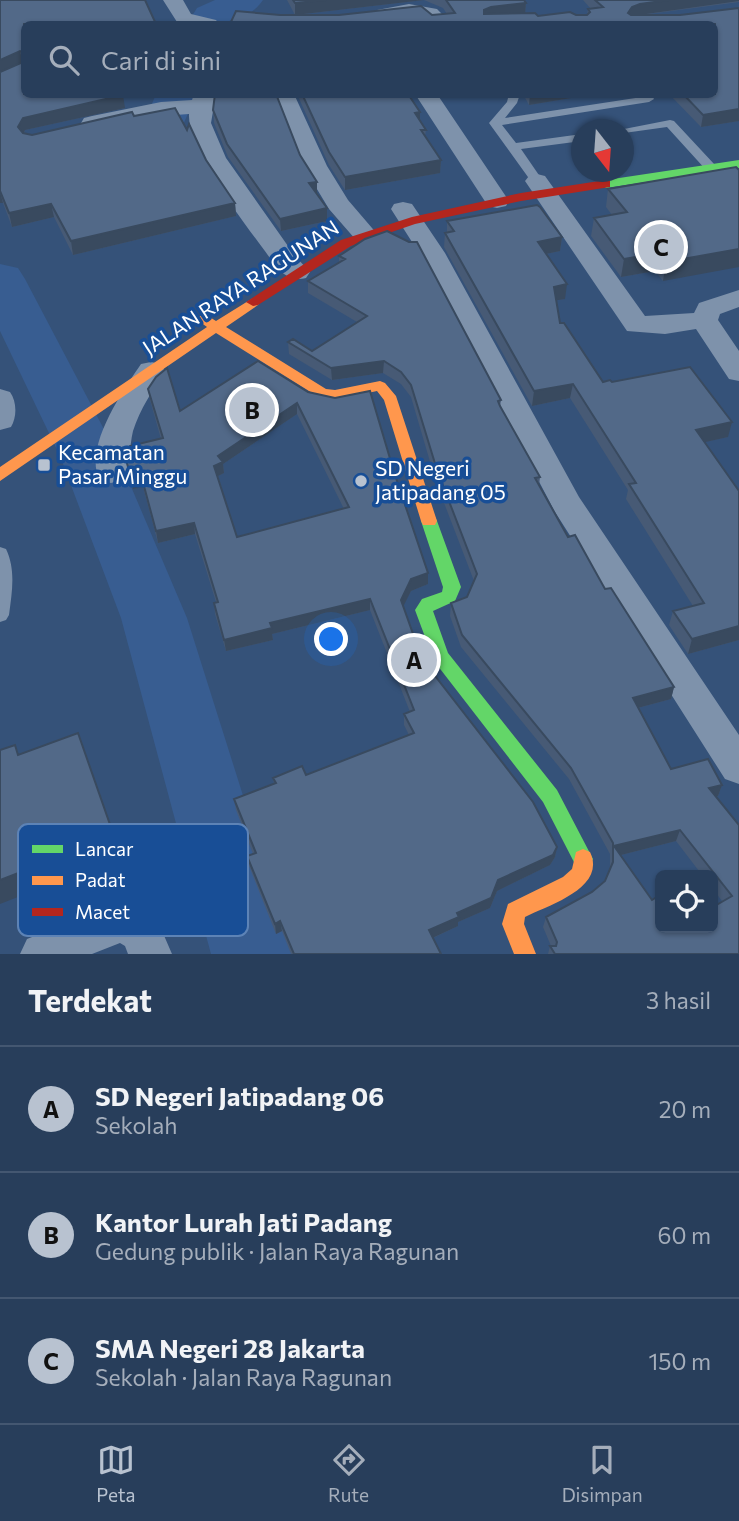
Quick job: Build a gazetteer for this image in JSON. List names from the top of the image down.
{
  "streets": {
    "main road": ["JALAN RAYA RAGUNAN"]
  },
  "places": {
    "transit": ["Kecamatan Pasar Minggu"],
    "other": ["SD Negeri Jatipadang 05"]
  },
  "legend": ["Lancar", "Padat", "Macet"],
  "north": "bottom",
  "page": {
    "search": "Cari di sini",
    "pins": ["C", "B", "A"],
    "heading": ["Terdekat", "3 hasil"],
    "list": [
      {
        "mark": "A",
        "name": "SD Negeri Jatipadang 06",
        "note": "Sekolah",
        "value": "20 m"
      },
      {
        "mark": "B",
        "name": "Kantor Lurah Jati Padang",
        "note": "Gedung publik · Jalan Raya Ragunan",
        "value": "60 m"
      },
      {
        "mark": "C",
        "name": "SMA Negeri 28 Jakarta",
        "note": "Sekolah · Jalan Raya Ragunan",
        "value": "150 m"
      }
    ],
    "nav": ["Peta", "Rute", "Disimpan"]
  }
}
